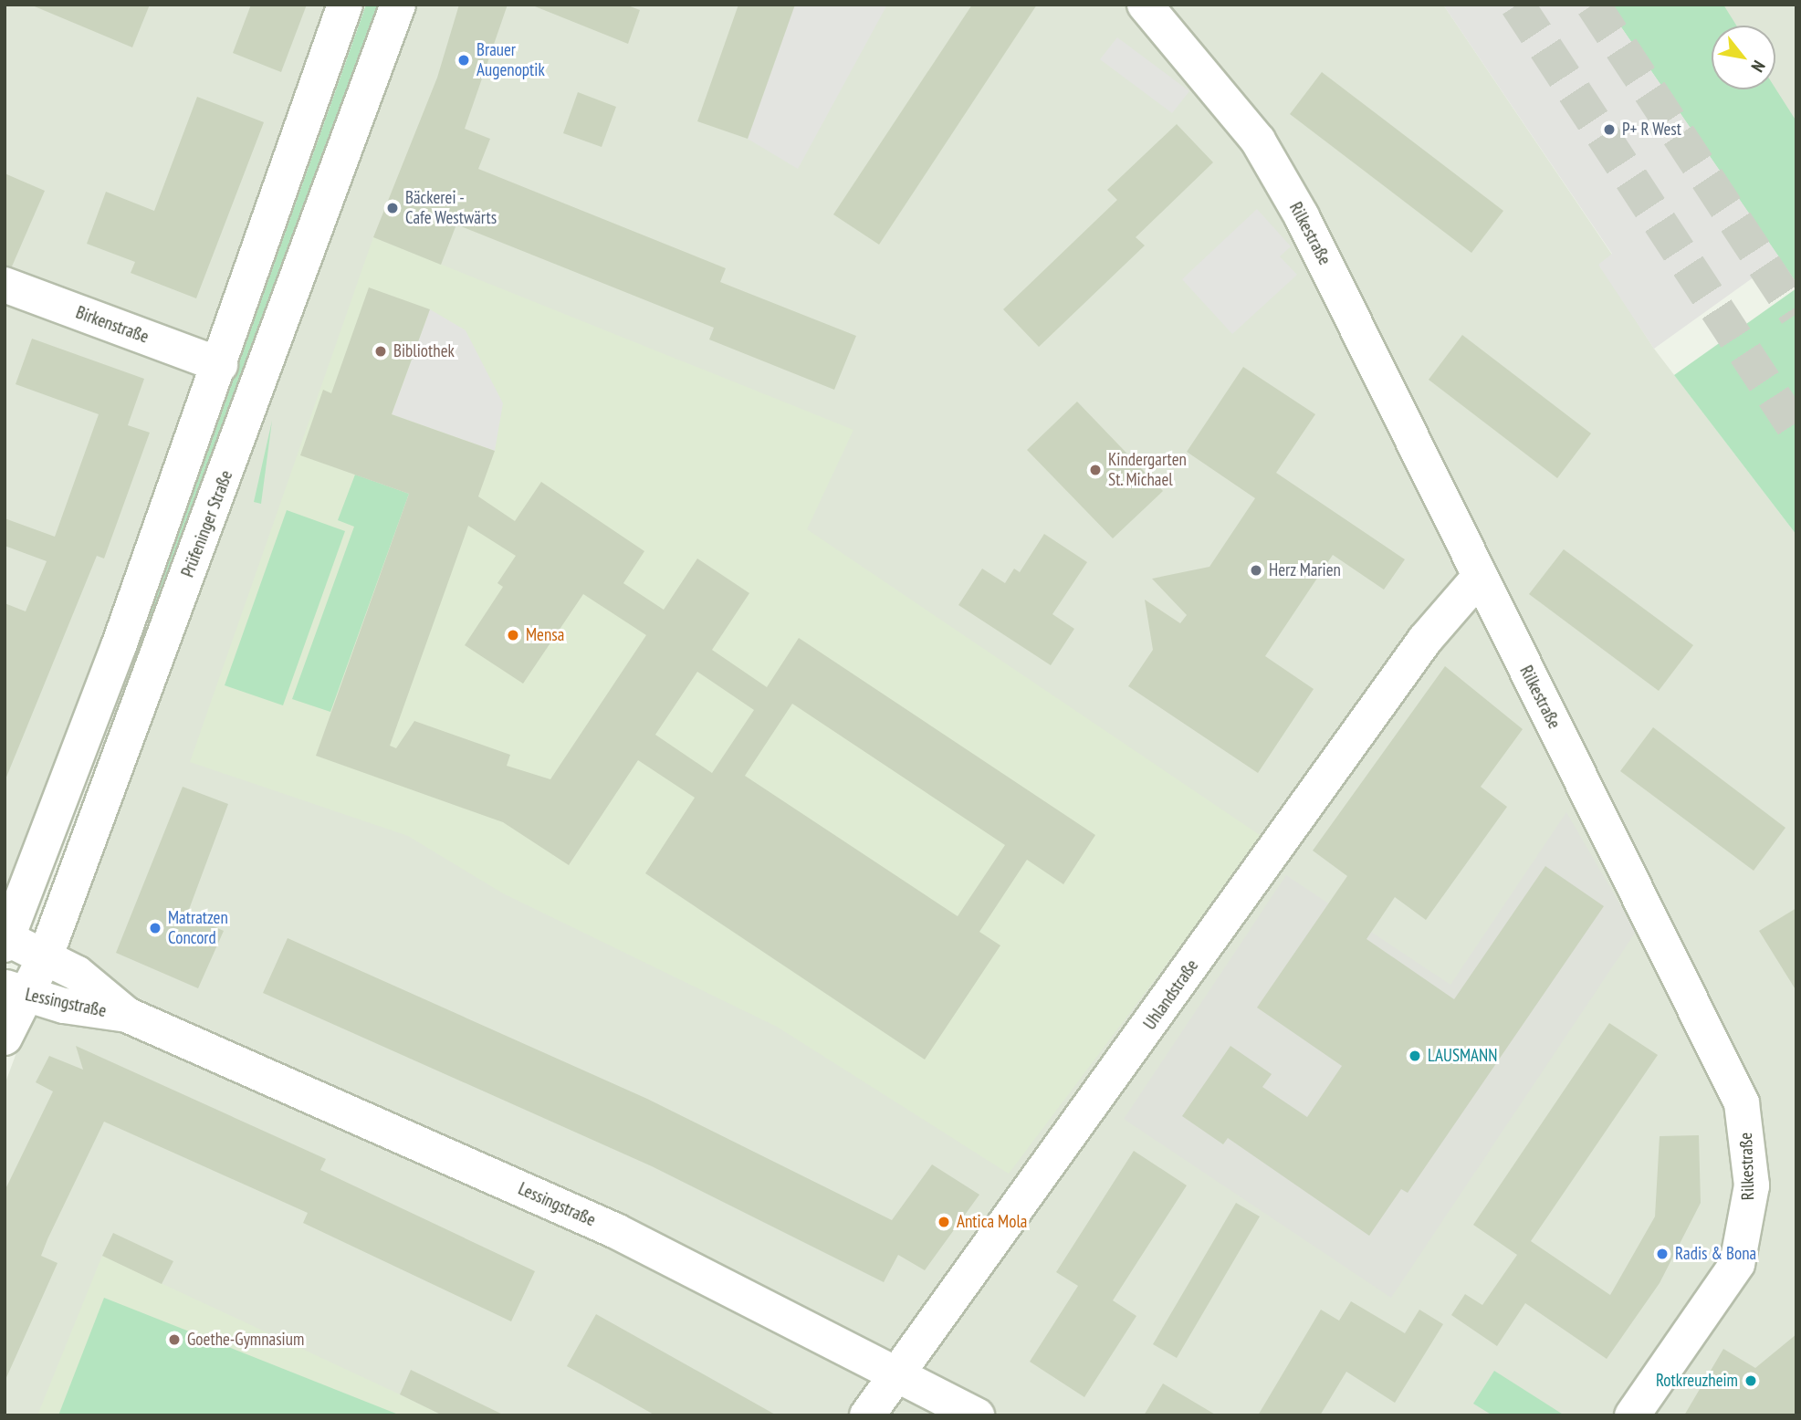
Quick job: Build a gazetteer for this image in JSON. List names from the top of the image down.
{
  "streets": {
    "street": [
      "Rilkestraße",
      "Birkenstraße",
      "Prüfeninger Straße",
      "Uhlandstraße",
      "Lessingstraße"
    ]
  },
  "crossings": [
    ["Rilkestraße", "Uhlandstraße"],
    ["Prüfeninger Straße", "Lessingstraße"],
    ["Uhlandstraße", "Lessingstraße"]
  ],
  "places": [
    "Brauer Augenoptik",
    "P+ R West",
    "Bäckerei - Cafe Westwärts",
    "Bibliothek",
    "Kindergarten St. Michael",
    "Herz Marien",
    "Mensa",
    "Matratzen Concord",
    "LAUSMANN",
    "Antica Mola",
    "Radis & Bona",
    "Goethe-Gymnasium",
    "Rotkreuzheim"
  ],
  "north": "bottom right"
}
